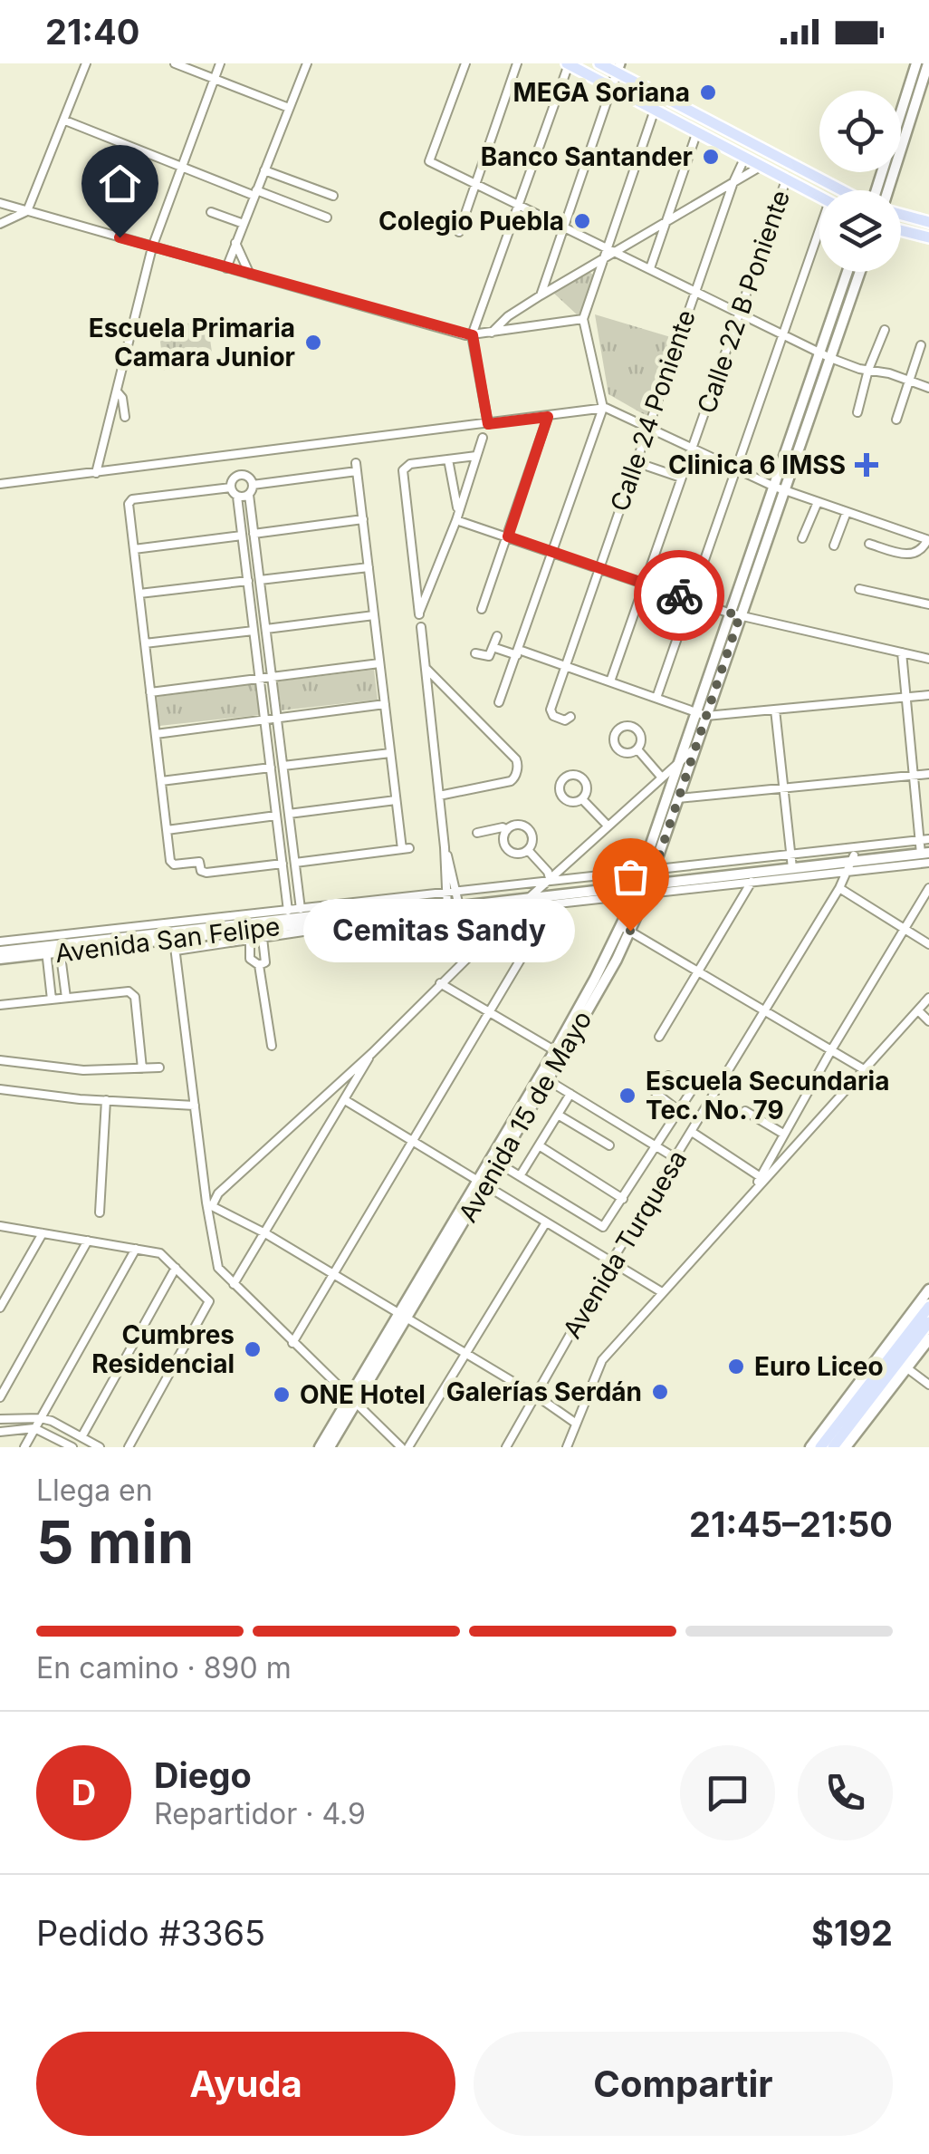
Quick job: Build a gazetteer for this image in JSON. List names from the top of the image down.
{
  "streets": {
    "main road": ["Avenida San Felipe", "Avenida 15 de Mayo"],
    "street": ["Calle 22 B Poniente", "Calle 24 Poniente", "Avenida Turquesa"]
  },
  "crossings": [
    ["Avenida San Felipe", "Avenida 15 de Mayo"],
    ["Avenida San Felipe", "Avenida Turquesa"]
  ],
  "places": {
    "other": [
      "MEGA Soriana",
      "Banco Santander",
      "Colegio Puebla",
      "Escuela Primaria Camara Junior",
      "Cemitas Sandy",
      "Escuela Secundaria Tec. No. 79",
      "Cumbres Residencial",
      "Euro Liceo",
      "Galerías Serdán",
      "ONE Hotel"
    ],
    "health": ["Clinica 6 IMSS"]
  },
  "page": {
    "status": "21:40",
    "bubble": "Cemitas Sandy",
    "heading": ["5 min", "Llega en", "21:45–21:50"],
    "panel": [
      "Diego",
      "Repartidor · 4.9",
      "Pedido #3365",
      "$192"
    ],
    "bar": "En camino · 890 m",
    "round": "D",
    "buttons": ["Ayuda", "Compartir"]
  }
}
